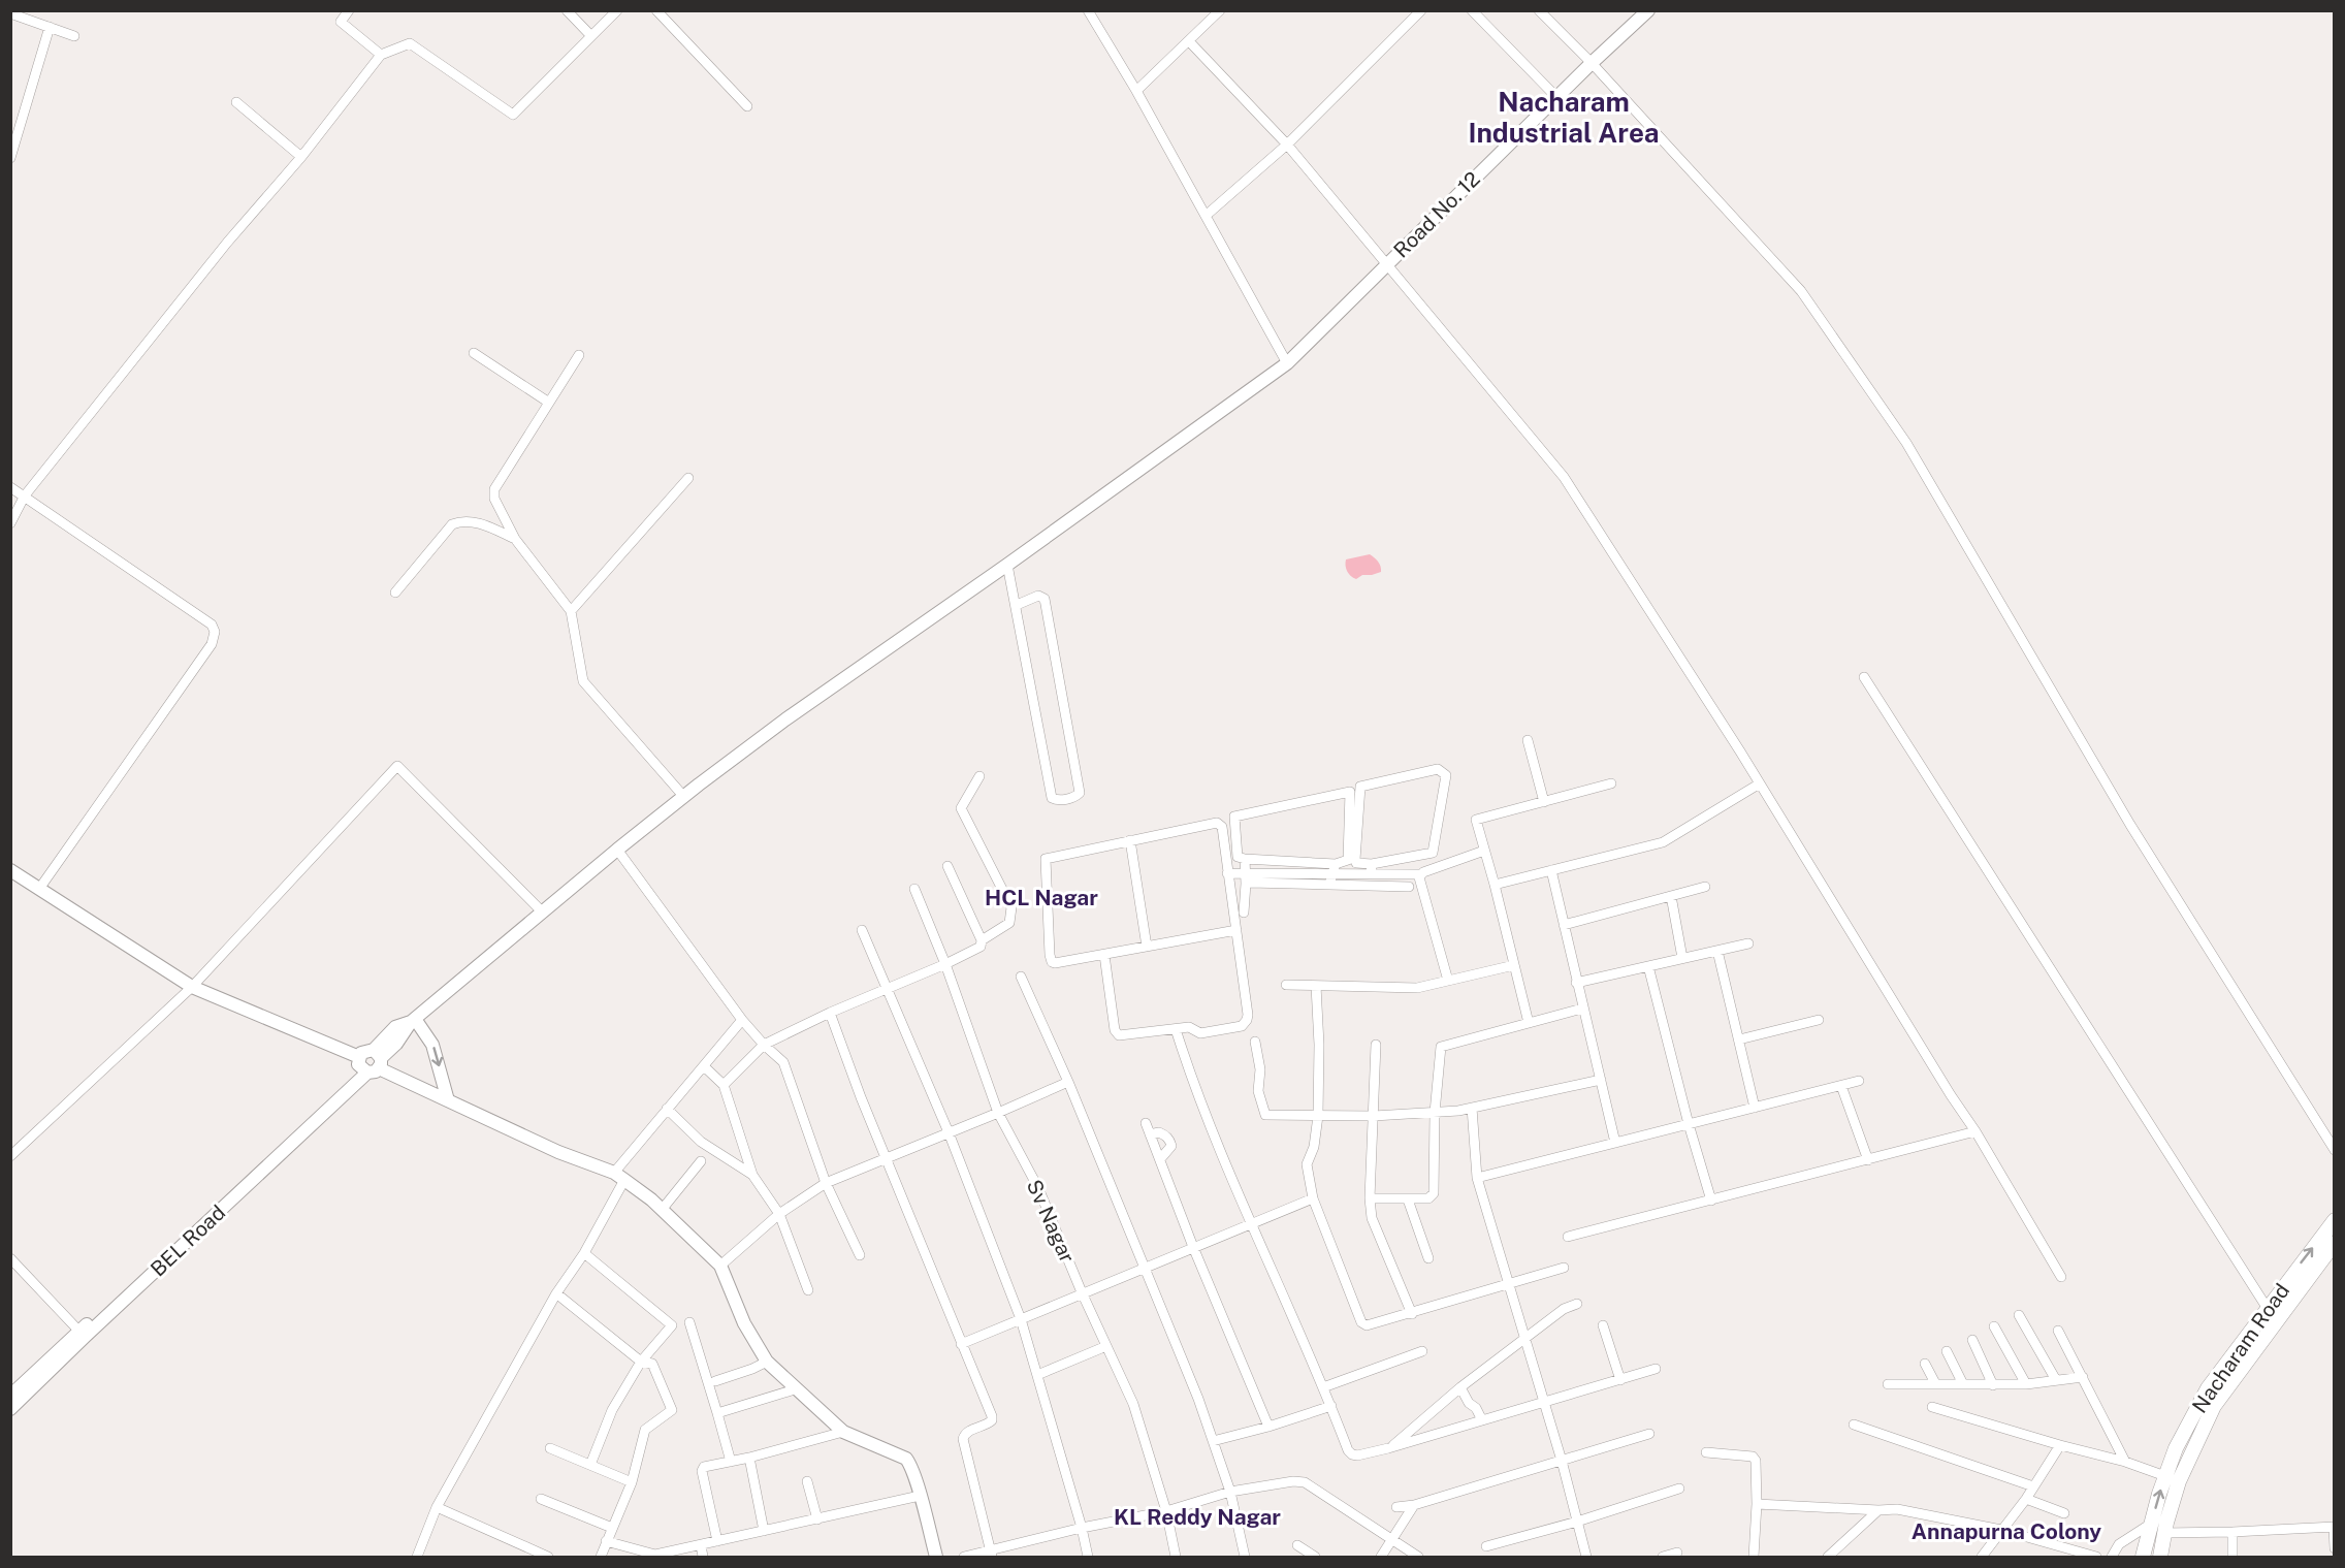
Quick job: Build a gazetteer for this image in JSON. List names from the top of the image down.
{
  "streets": {
    "main road": ["Nacharam Road"],
    "street": ["Road No. 12", "Sv Nagar", "BEL Road"]
  },
  "crossings": [
    ["Road No. 12", "BEL Road"]
  ],
  "districts": [
    "Nacharam Industrial Area",
    "HCL Nagar",
    "KL Reddy Nagar",
    "Annapurna Colony"
  ]
}
